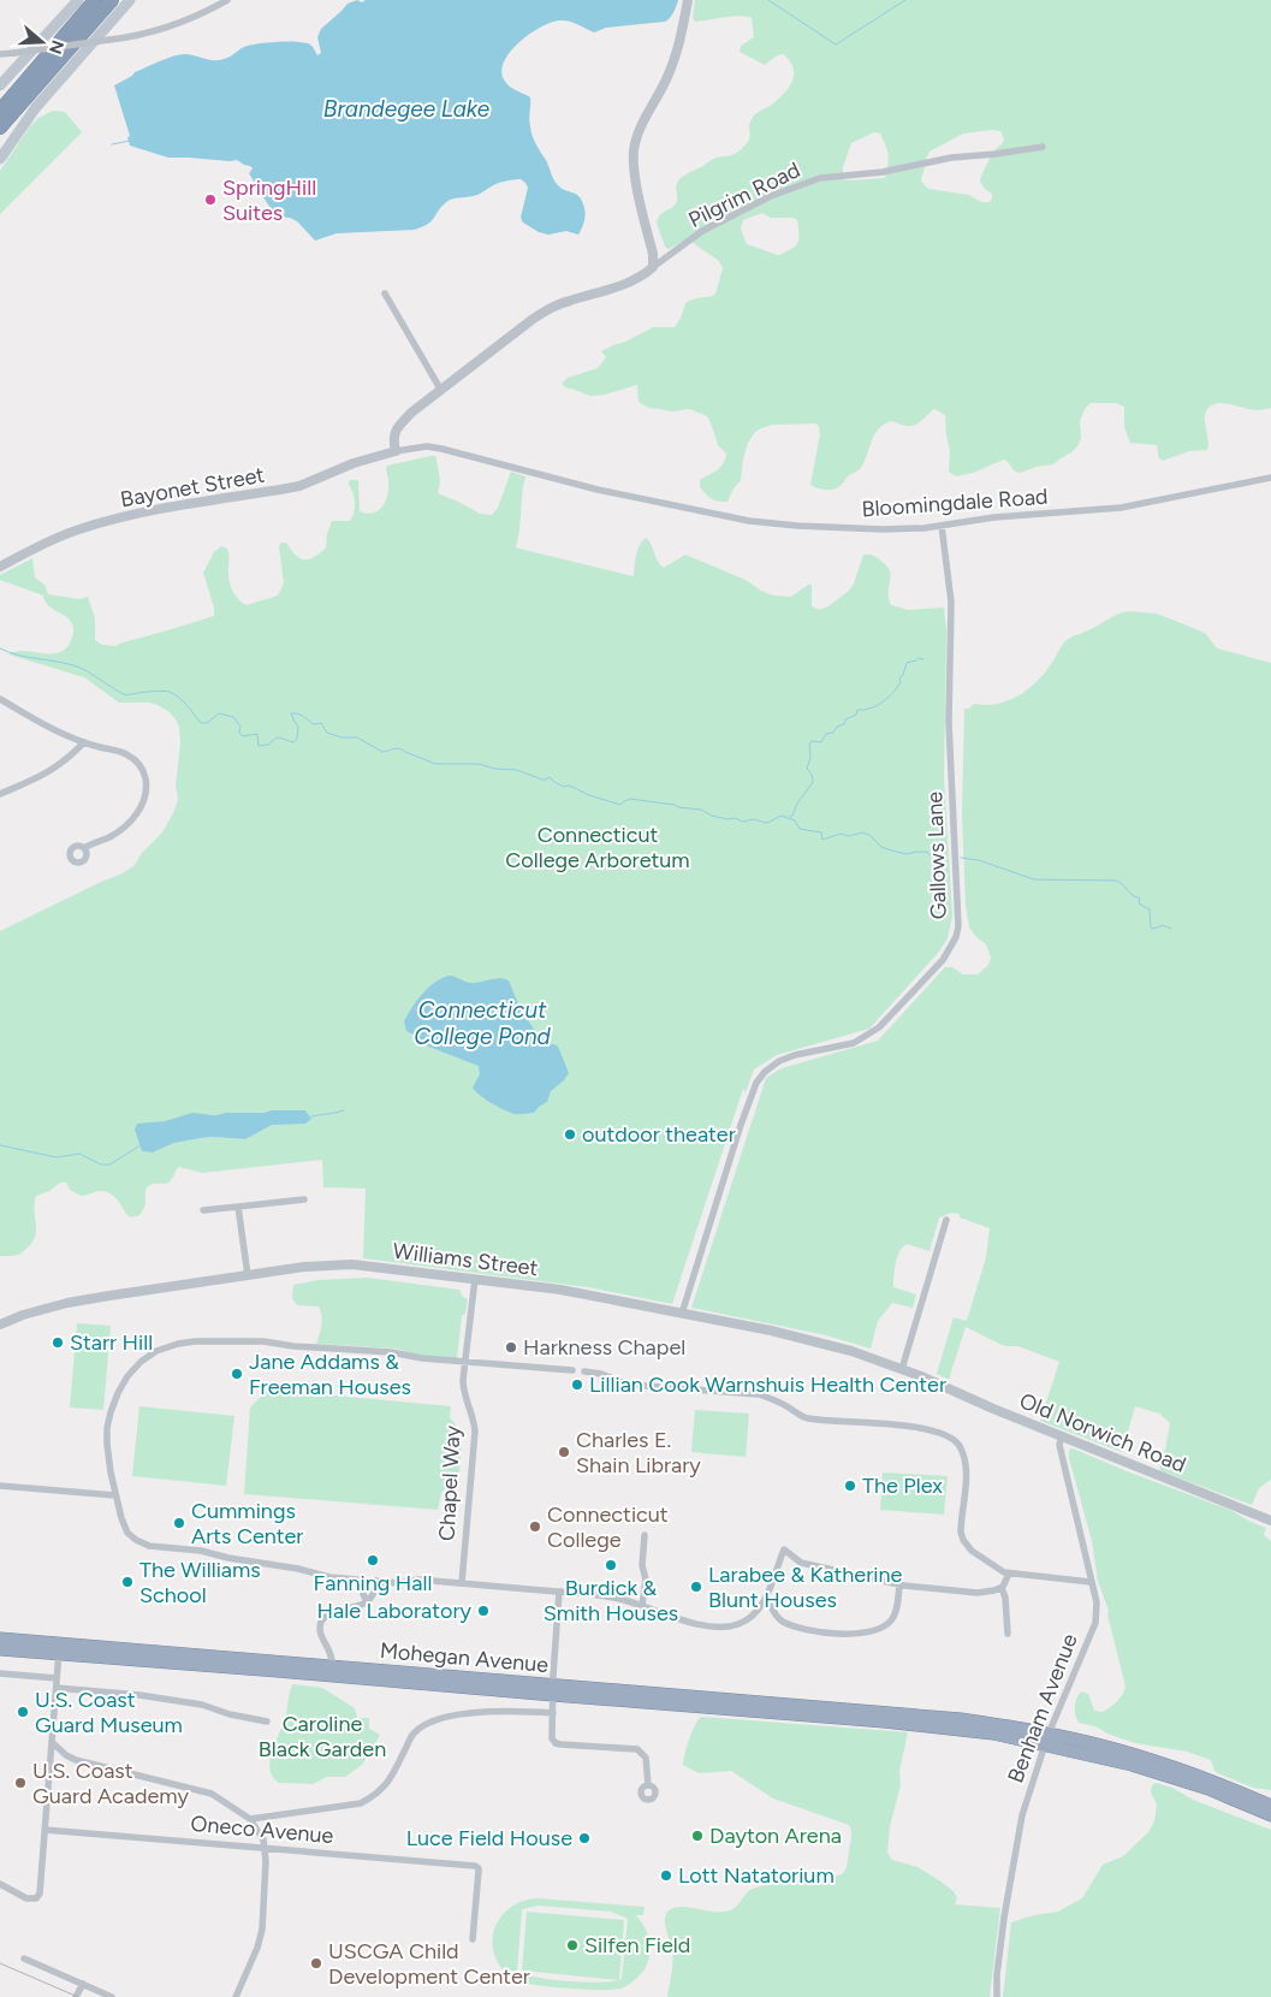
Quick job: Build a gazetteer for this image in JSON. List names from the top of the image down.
{
  "streets": {
    "highway": ["Mohegan Avenue"],
    "street": [
      "Pilgrim Road",
      "Bayonet Street",
      "Bloomingdale Road",
      "Gallows Lane",
      "Williams Street",
      "Old Norwich Road",
      "Chapel Way",
      "Benham Avenue",
      "Oneco Avenue"
    ]
  },
  "crossings": [
    ["Pilgrim Road", "Bayonet Street"],
    ["Pilgrim Road", "Bloomingdale Road"],
    ["Bayonet Street", "Bloomingdale Road"],
    ["Bloomingdale Road", "Gallows Lane"],
    ["Gallows Lane", "Williams Street"],
    ["Williams Street", "Old Norwich Road"],
    ["Williams Street", "Chapel Way"],
    ["Old Norwich Road", "Benham Avenue"],
    ["Mohegan Avenue", "Benham Avenue"]
  ],
  "water": ["Brandegee Lake", "Connecticut College Pond"],
  "parks": ["Connecticut College Arboretum", "Caroline Black Garden"],
  "places": [
    "SpringHill Suites",
    "outdoor theater",
    "Starr Hill",
    "Harkness Chapel",
    "Jane Addams & Freeman Houses",
    "Lillian Cook Warnshuis Health Center",
    "Charles E. Shain Library",
    "The Plex",
    "Cummings Arts Center",
    "Connecticut College",
    "Fanning Hall",
    "Burdick & Smith Houses",
    "The Williams School",
    "Larabee & Katherine Blunt Houses",
    "Hale Laboratory",
    "U.S. Coast Guard Museum",
    "U.S. Coast Guard Academy",
    "Dayton Arena",
    "Luce Field House",
    "Lott Natatorium",
    "Silfen Field",
    "USCGA Child Development Center"
  ],
  "north": "right"
}
